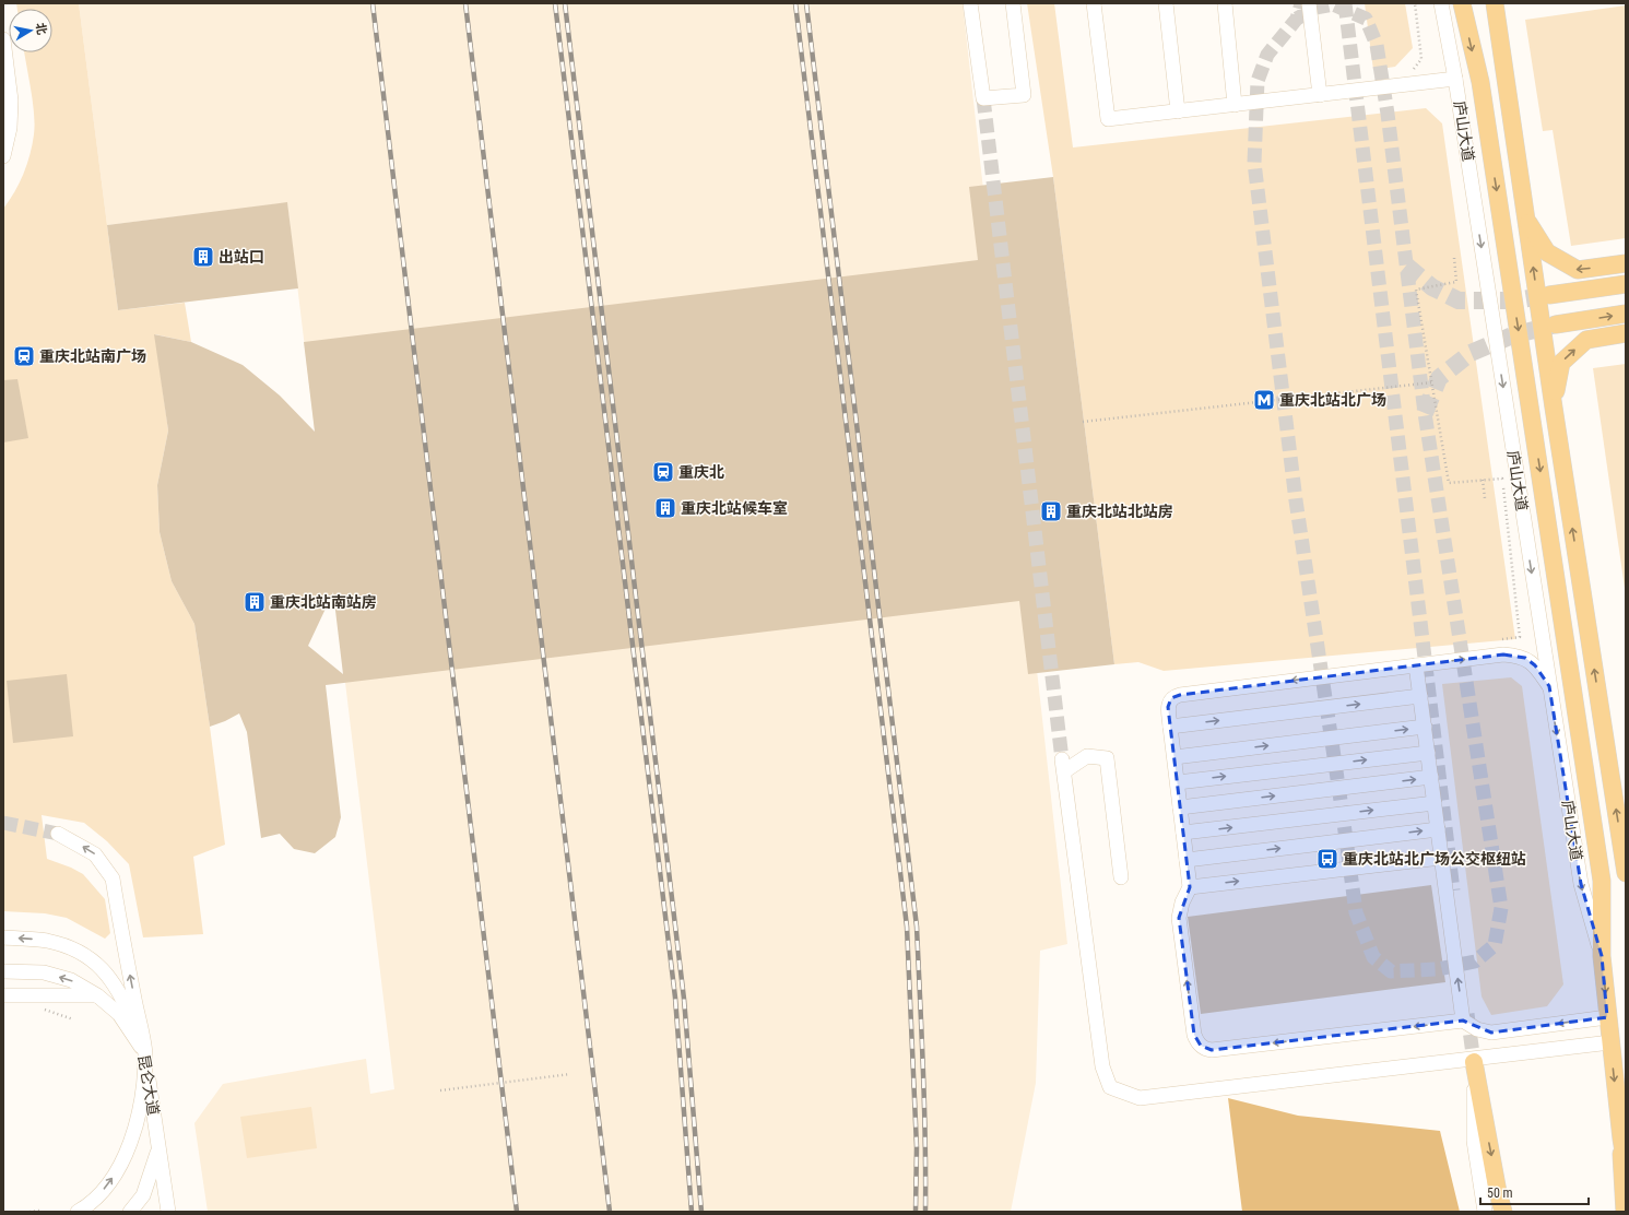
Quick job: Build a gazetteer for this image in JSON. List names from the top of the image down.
{
  "streets": {
    "main road": ["庐山大道"],
    "street": ["昆仑大道"]
  },
  "one_way": ["庐山大道"],
  "places": {
    "building": [
      "出站口",
      "重庆北站候车室",
      "重庆北站北站房",
      "重庆北站南站房"
    ],
    "station": ["重庆北站南广场", "重庆北"],
    "metro station": ["重庆北站北广场"],
    "bus stop": ["重庆北站北广场公交枢纽站"]
  },
  "scale_bar": "50 m",
  "north": "right"
}
